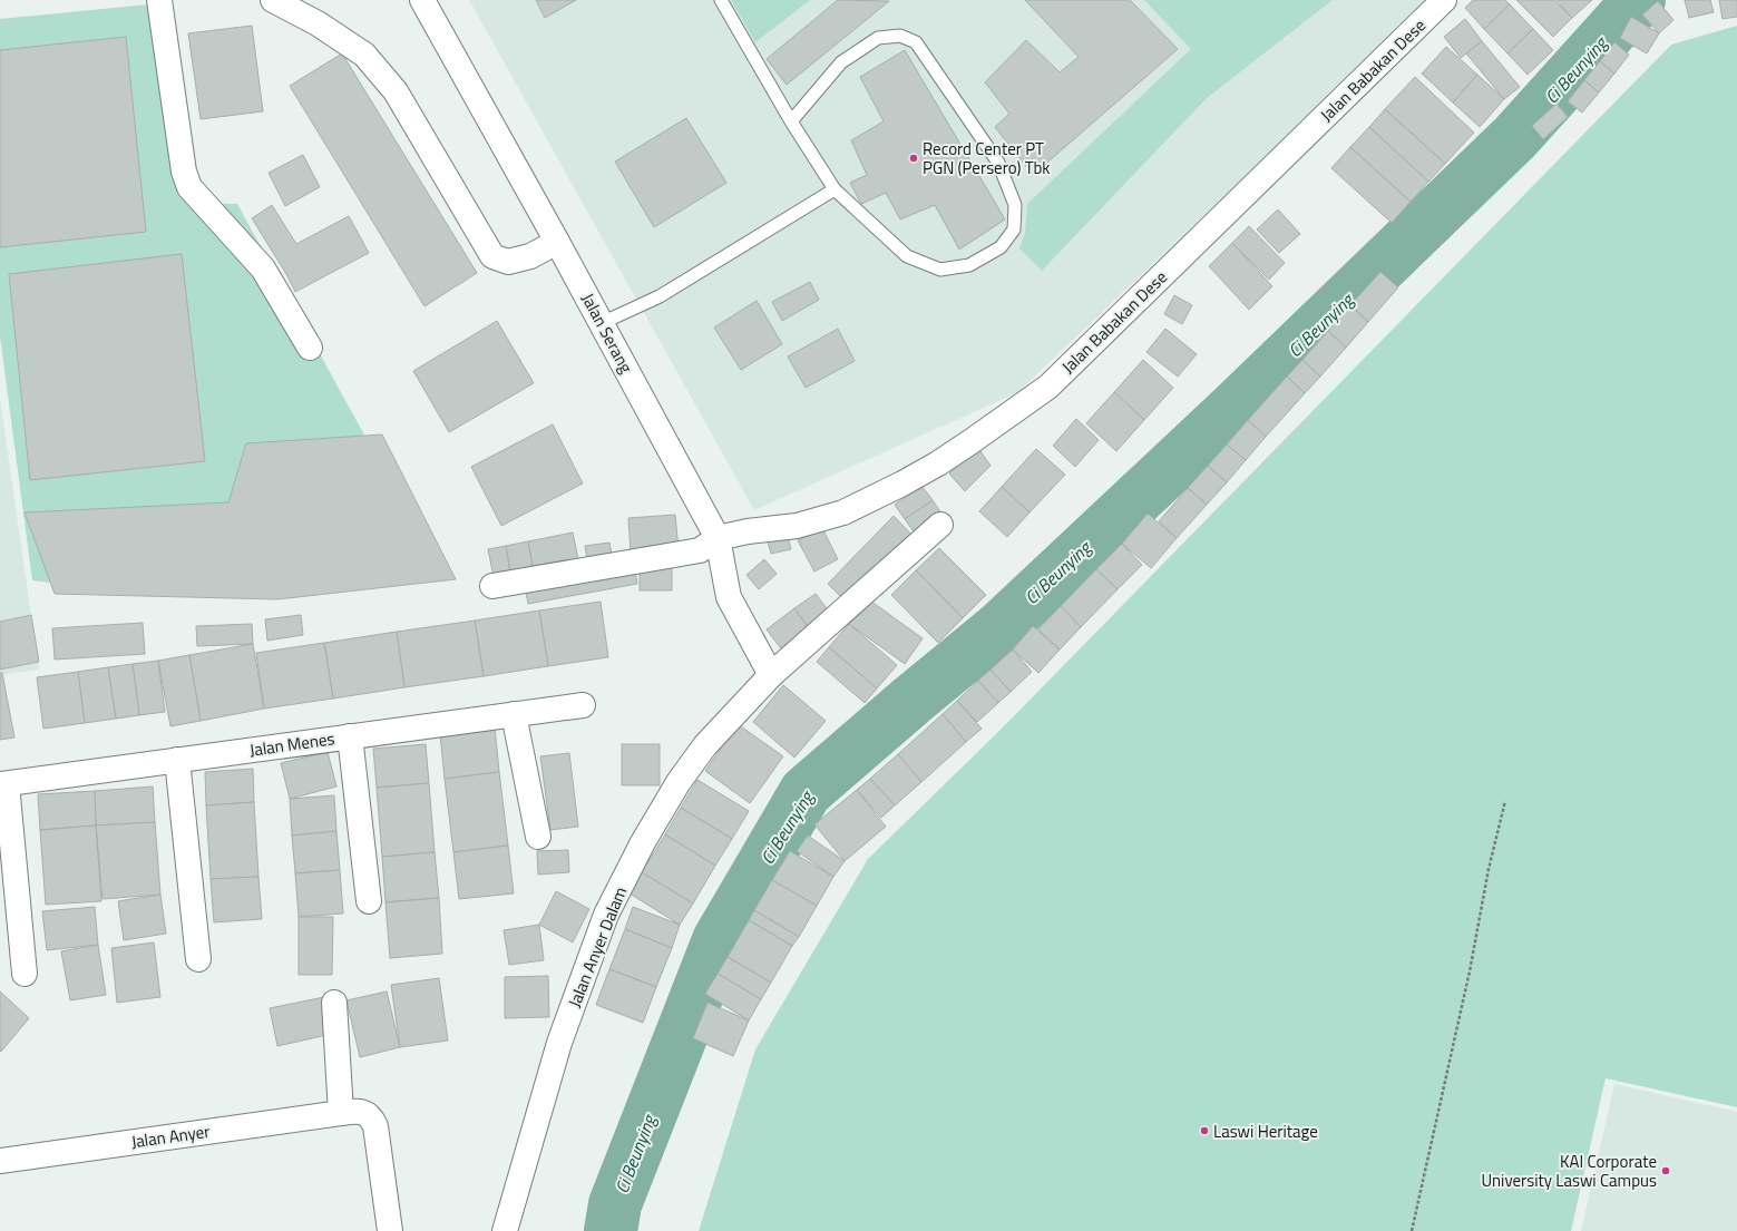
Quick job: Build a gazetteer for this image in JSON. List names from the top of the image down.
{
  "streets": {
    "street": [
      "Jalan Babakan Dese",
      "Jalan Serang",
      "Jalan Menes",
      "Jalan Anyer Dalam",
      "Jalan Anyer"
    ]
  },
  "crossings": [
    ["Jalan Babakan Dese", "Jalan Serang"],
    ["Jalan Serang", "Jalan Anyer Dalam"]
  ],
  "water": ["Ci Beunying"],
  "places": ["Record Center PT PGN (Persero) Tbk", "Laswi Heritage", "KAI Corporate University Laswi Campus"]
}
